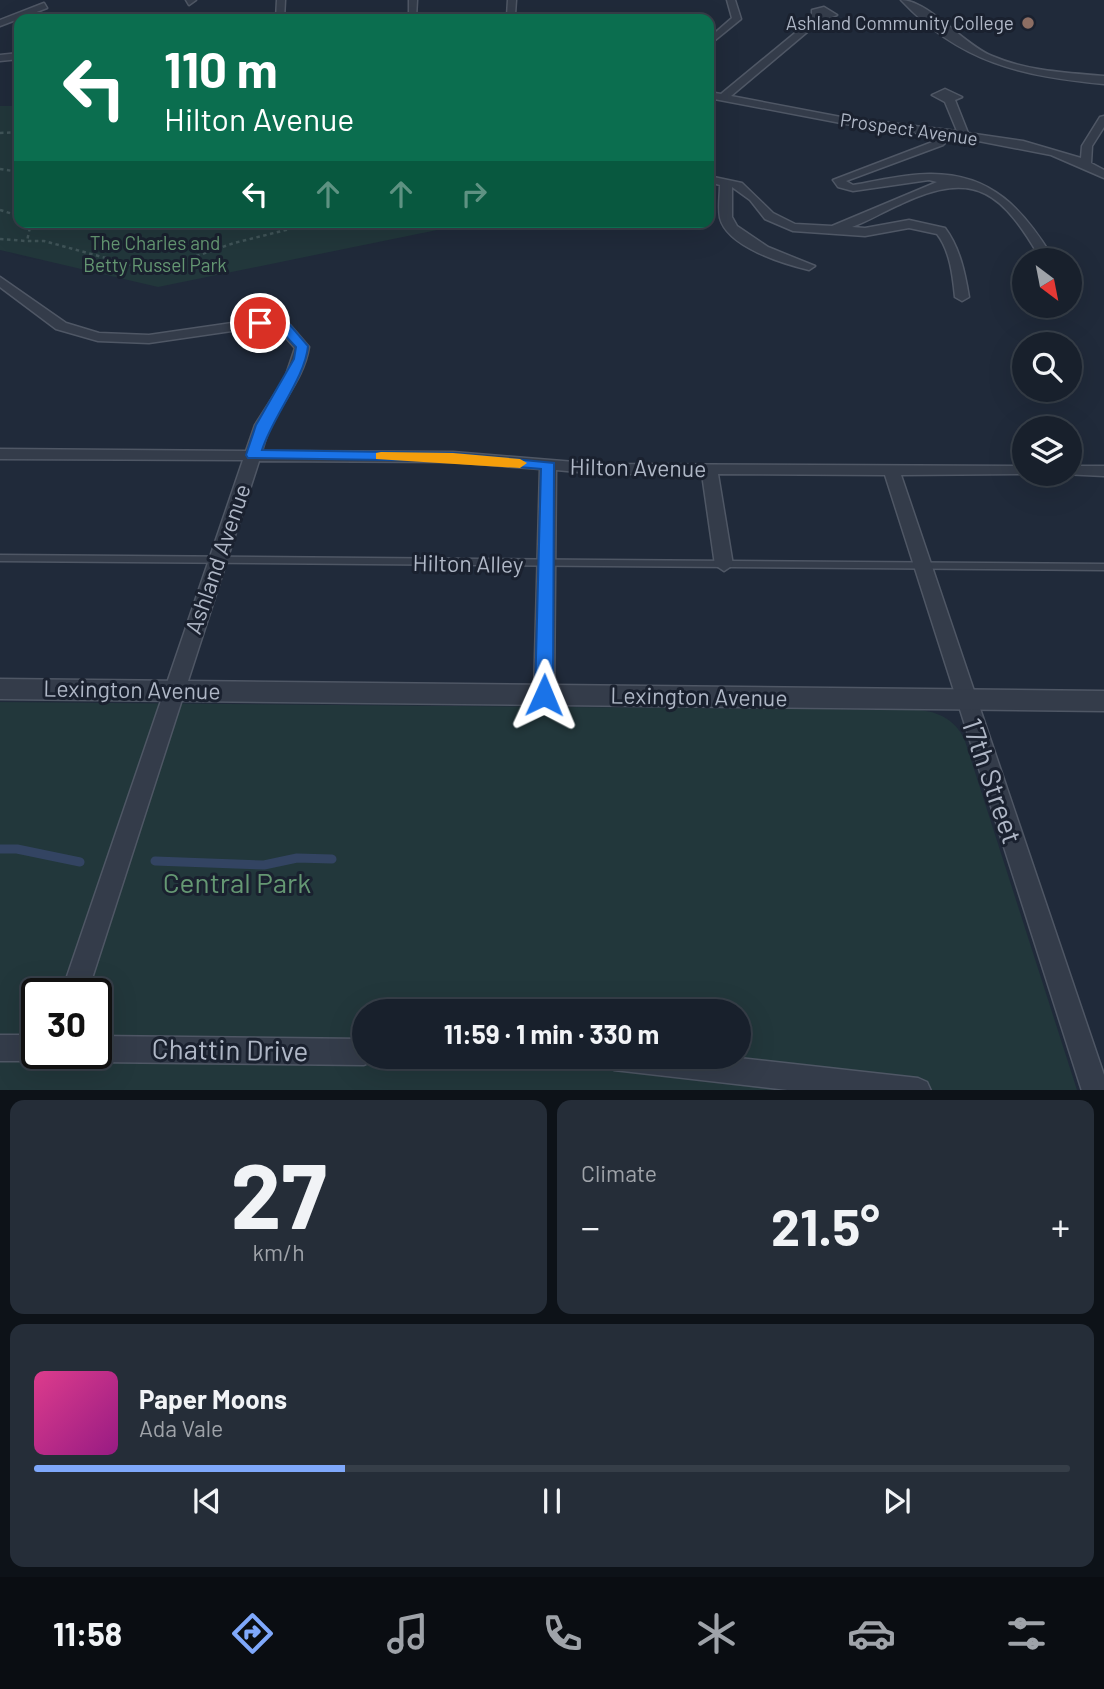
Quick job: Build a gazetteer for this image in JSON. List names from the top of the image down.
{
  "streets": {
    "street": [
      "Prospect Avenue",
      "Hilton Avenue",
      "Ashland Avenue",
      "Lexington Avenue",
      "17th Street",
      "Chattin Drive"
    ],
    "lane": ["Hilton Alley"]
  },
  "crossings": [
    ["Hilton Avenue", "Ashland Avenue"],
    ["Hilton Avenue", "17th Street"],
    ["Ashland Avenue", "Hilton Alley"],
    ["Ashland Avenue", "Lexington Avenue"],
    ["Hilton Alley", "17th Street"],
    ["Lexington Avenue", "17th Street"]
  ],
  "parks": ["The Charles and Betty Russel Park", "Central Park"],
  "places": ["Ashland Community College"],
  "north": "bottom right",
  "page": {
    "turn": ["110 m", "Hilton Avenue"],
    "limit": "30",
    "trip": "11:59 · 1 min · 330 m",
    "tile": [
      ["27", "km/h"],
      "Climate"
    ],
    "heat": ["−", "21.5°", "+"],
    "song": ["Paper Moons", "Ada Vale"],
    "tabs": "11:58"
  }
}
